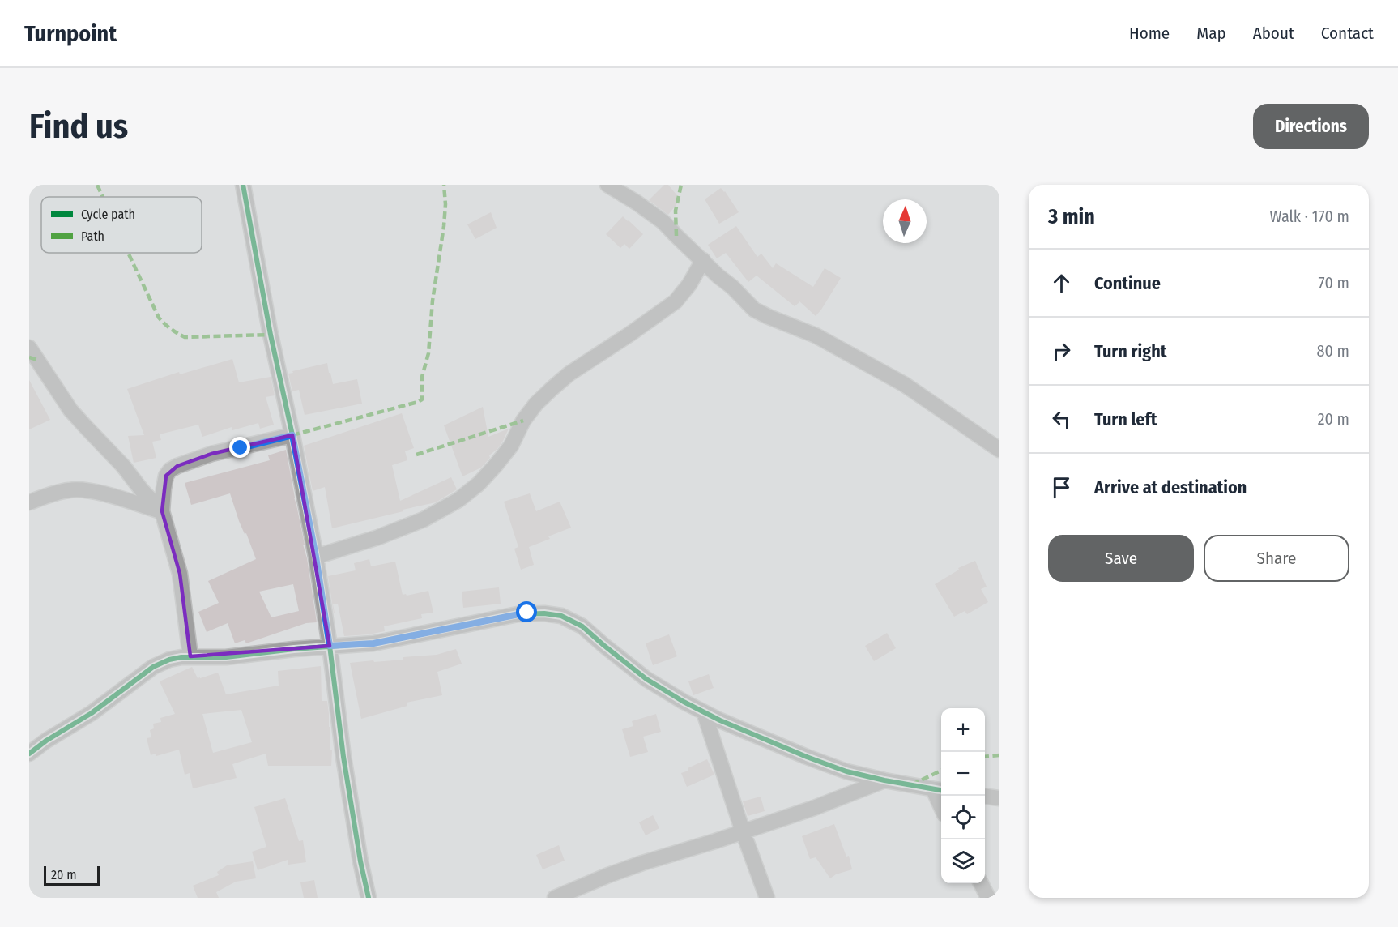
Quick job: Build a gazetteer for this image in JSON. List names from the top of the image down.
{
  "legend": ["Cycle path", "Path"],
  "scale_bar": "20 m",
  "north": "top",
  "page": {
    "header": "Turnpoint",
    "nav": [
      "Home",
      "Map",
      "About",
      "Contact"
    ],
    "buttons": [
      "Directions",
      ["Save", "Share"]
    ],
    "title": "Find us",
    "heading": ["3 min", "Walk · 170 m"],
    "list": [
      ["Continue", "70 m"],
      ["Turn right", "80 m"],
      ["Turn left", "20 m"],
      "Arrive at destination"
    ],
    "map_buttons": ["+", "−"],
    "scale": "20 m"
  }
}
